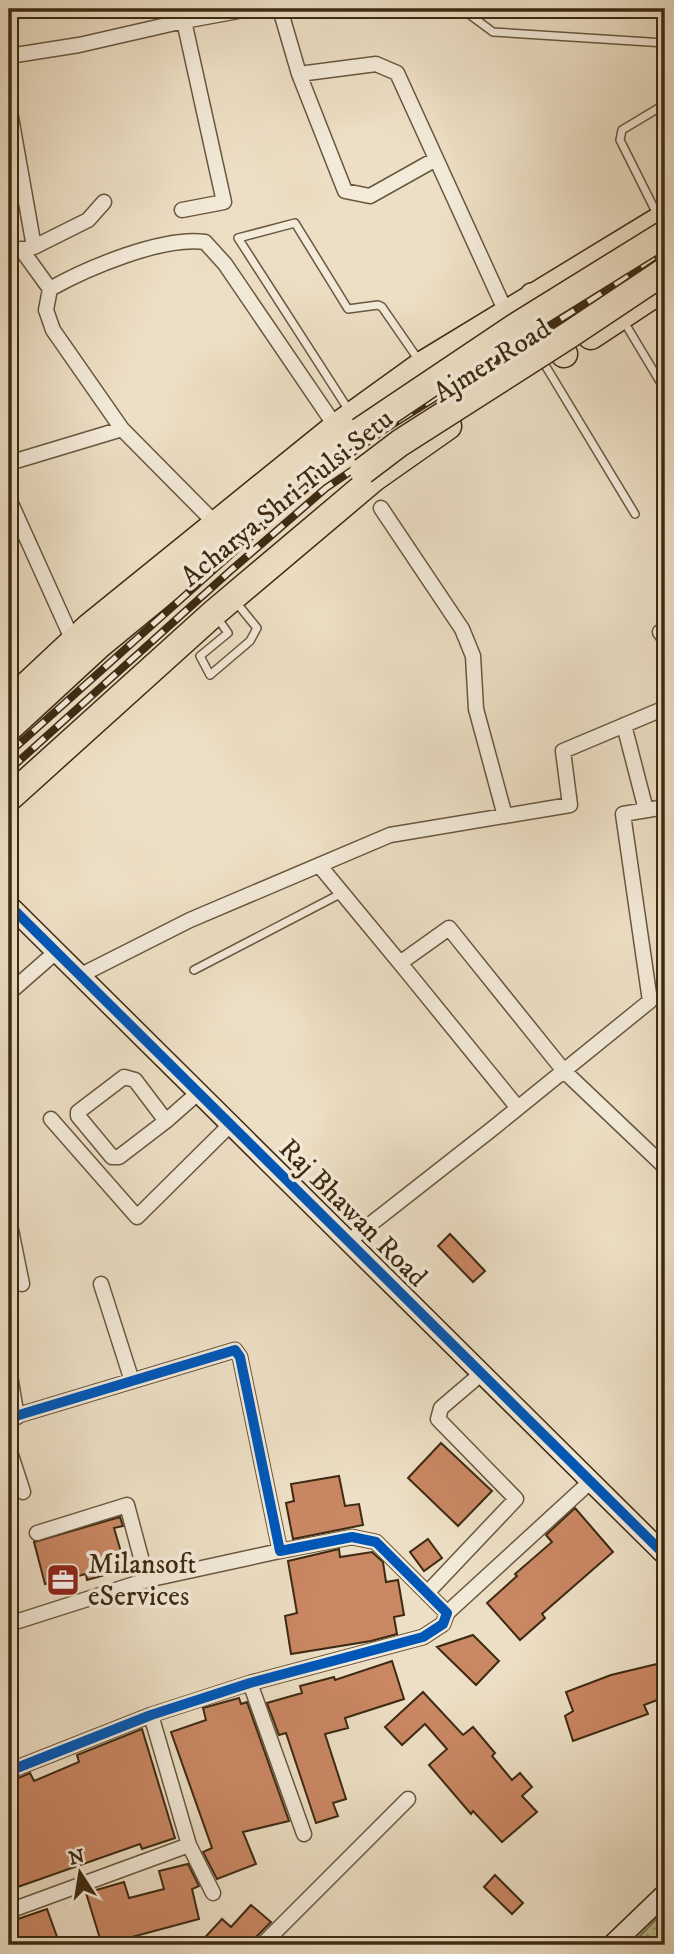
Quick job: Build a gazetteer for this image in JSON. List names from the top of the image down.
{
  "streets": {
    "highway": ["Ajmer Road", "Acharya Shri Tulsi Setu"],
    "street": ["Raj Bhawan Road"]
  },
  "crossings": [
    ["Ajmer Road", "Acharya Shri Tulsi Setu"]
  ],
  "places": {
    "office": ["Milansoft eServices"]
  },
  "north": "top"
}
